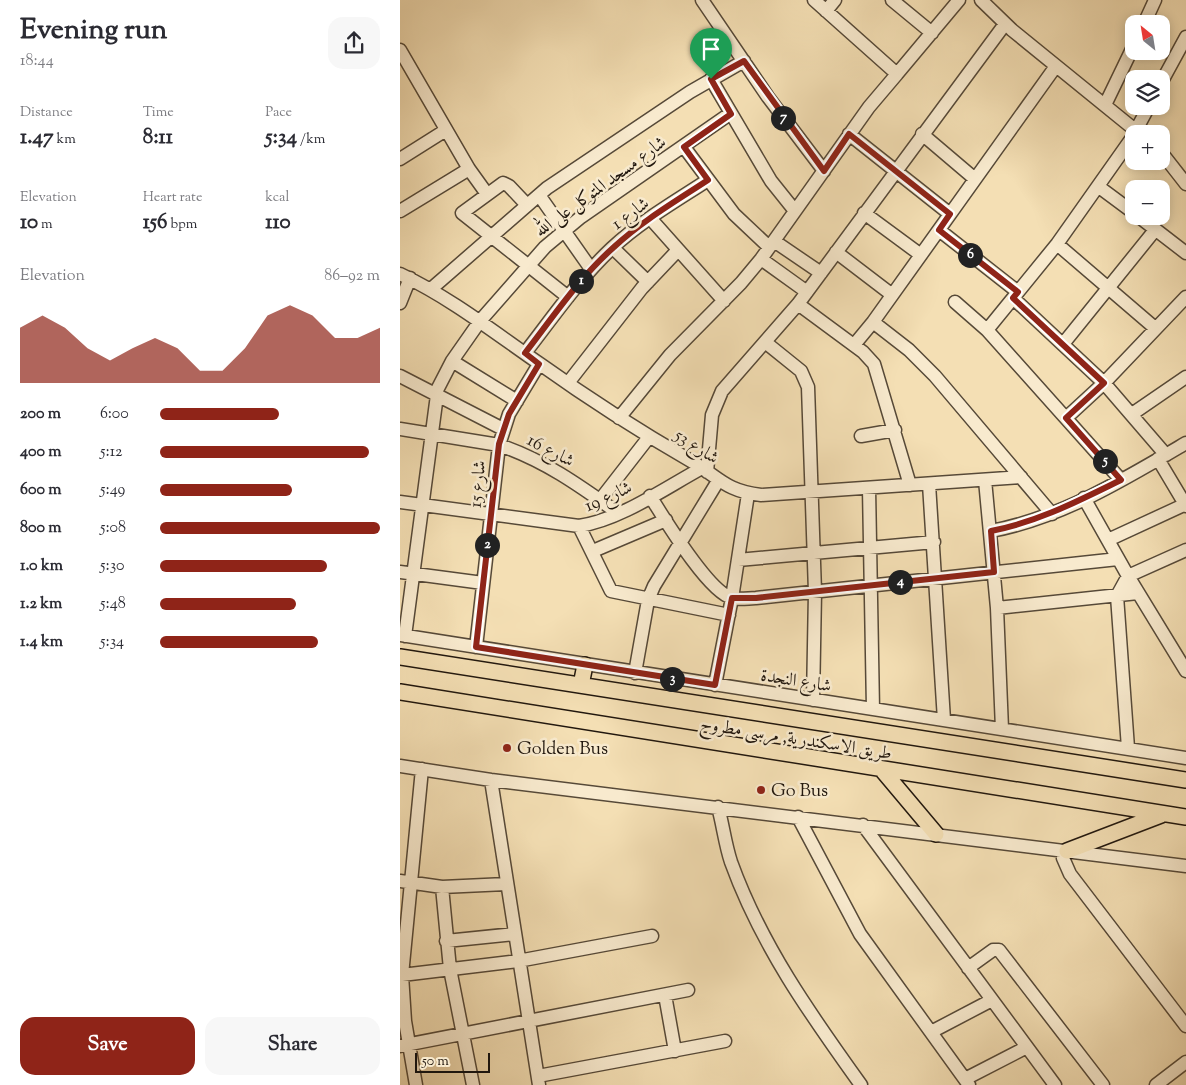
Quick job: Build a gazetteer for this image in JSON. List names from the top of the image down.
{
  "streets": {
    "main road": ["طريق الاسكندرية, مرسى مطروح"],
    "street": [
      "شارع مسجد المتوكل على الله",
      "شارع 1",
      "شارع 53",
      "شارع 16",
      "شارع 15",
      "شارع 19",
      "شارع النجدة"
    ]
  },
  "crossings": [
    ["شارع مسجد المتوكل على الله", "شارع 53"],
    ["شارع مسجد المتوكل على الله", "شارع 16"],
    ["شارع مسجد المتوكل على الله", "شارع 19"],
    ["شارع مسجد المتوكل على الله", "شارع النجدة"],
    ["شارع 1", "شارع 53"],
    ["شارع 53", "شارع 15"],
    ["شارع 53", "شارع 19"],
    ["شارع 16", "شارع 15"],
    ["شارع 16", "شارع 19"],
    ["شارع 15", "شارع 19"],
    ["شارع 15", "شارع النجدة"]
  ],
  "places": ["Golden Bus", "Go Bus"],
  "scale_bar": "50 m",
  "north": "top left",
  "page": {
    "heading": ["Evening run", "18:44"],
    "map_buttons": ["+", "−"],
    "stats": [
      ["Distance", "1.47 km"],
      ["Time", "8:11"],
      ["Pace", "5:34 /km"],
      ["Elevation", "10 m"],
      ["Heart rate", "156 bpm"],
      ["kcal", "110"]
    ],
    "pins": [
      "7",
      "6",
      "1",
      "5",
      "2",
      "4",
      "3"
    ],
    "chart": ["Elevation", "86–92 m"],
    "list": [
      {
        "name": "200 m",
        "note": "6:00"
      },
      {
        "name": "400 m",
        "note": "5:12"
      },
      {
        "name": "600 m",
        "note": "5:49"
      },
      {
        "name": "800 m",
        "note": "5:08"
      },
      {
        "name": "1.0 km",
        "note": "5:30"
      },
      {
        "name": "1.2 km",
        "note": "5:48"
      },
      {
        "name": "1.4 km",
        "note": "5:34"
      }
    ],
    "buttons": ["Save", "Share"],
    "scale": "50 m"
  }
}
